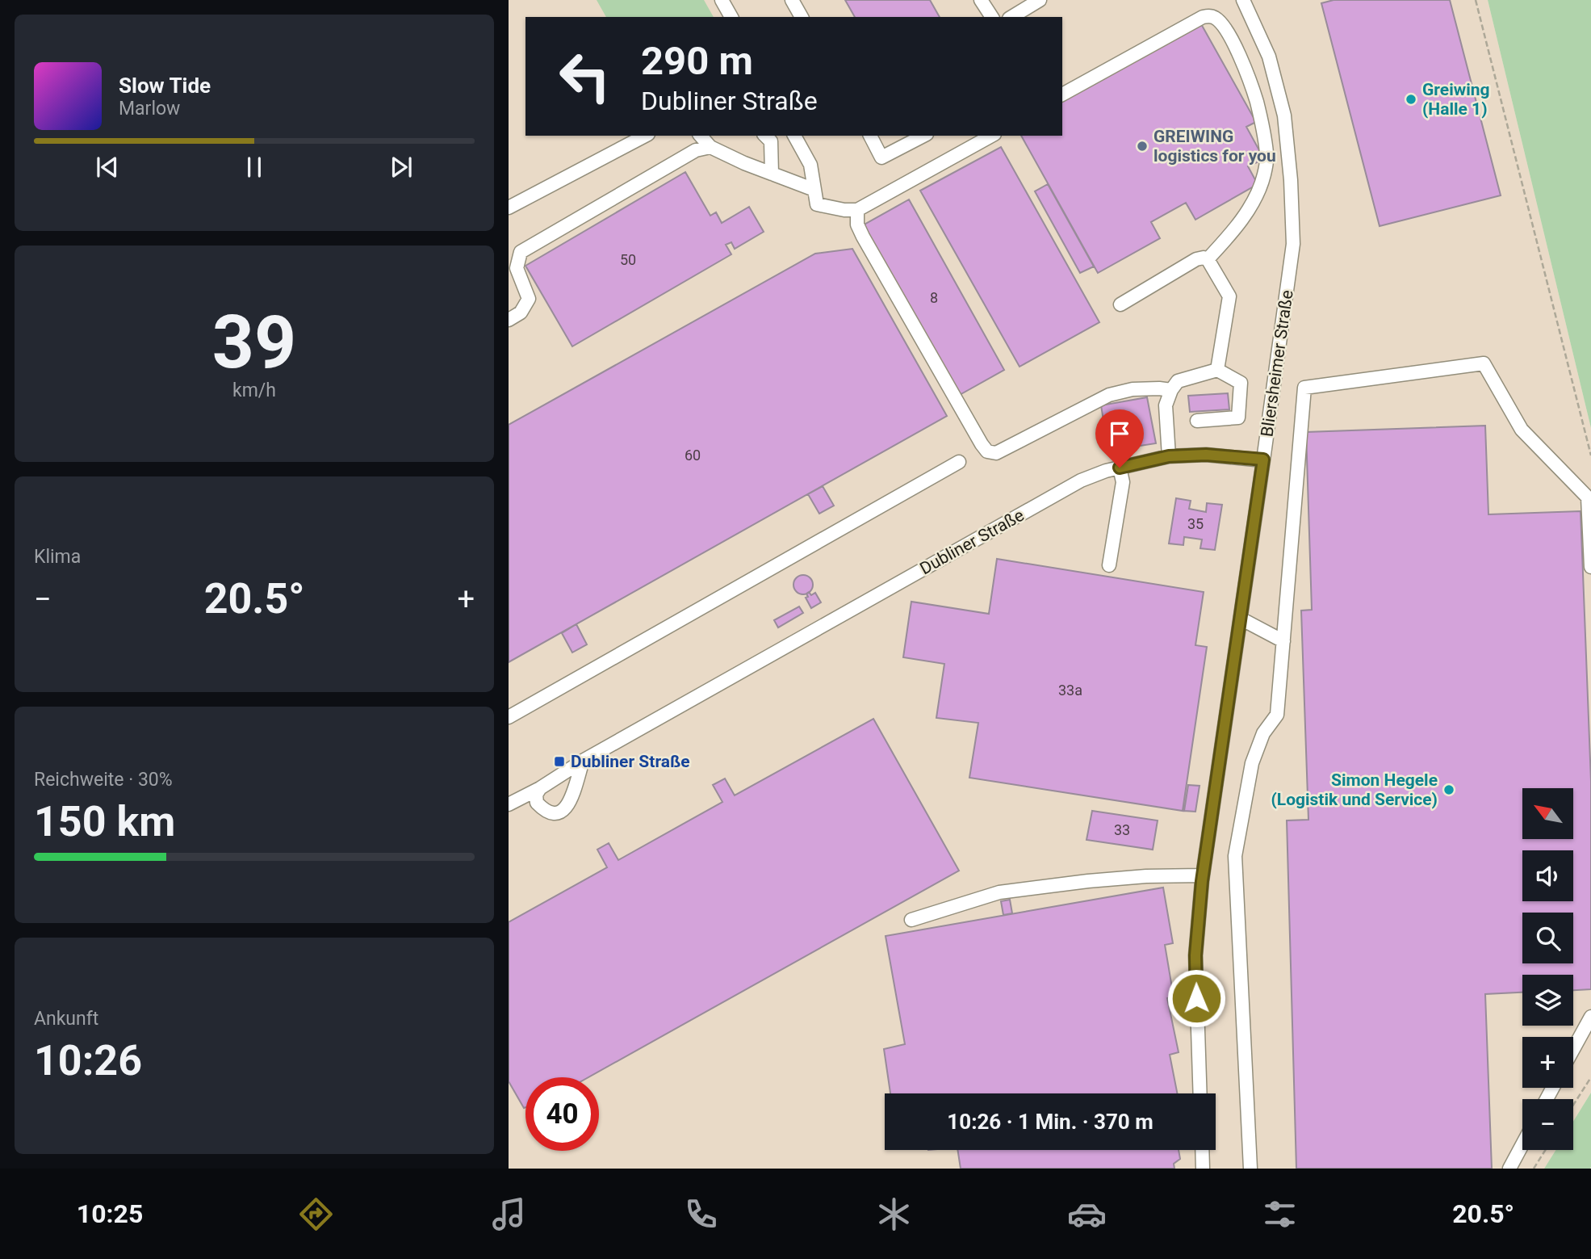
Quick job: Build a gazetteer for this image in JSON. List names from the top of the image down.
{
  "streets": {
    "street": ["Bliersheimer Straße", "Dubliner Straße"]
  },
  "crossings": [
    ["Bliersheimer Straße", "Dubliner Straße"]
  ],
  "places": {
    "other": ["Greiwing (Halle 1)", "GREIWING logistics for you", "Simon Hegele (Logistik und Service)"],
    "transit": ["Dubliner Straße"]
  },
  "house_numbers": [
    "50",
    "8",
    "60",
    "35",
    "33a",
    "33"
  ],
  "north": "top left",
  "page": {
    "turn": ["290 m", "Dubliner Straße"],
    "song": ["Slow Tide", "Marlow"],
    "tile": [
      ["39", "km/h"],
      "Klima",
      ["Reichweite · 30%", "150 km"],
      ["Ankunft", "10:26"]
    ],
    "heat": ["−", "20.5°", "+"],
    "map_buttons": ["+", "−"],
    "limit": "40",
    "trip": "10:26 · 1 Min. · 370 m",
    "tabs": ["10:25", "20.5°"]
  }
}
